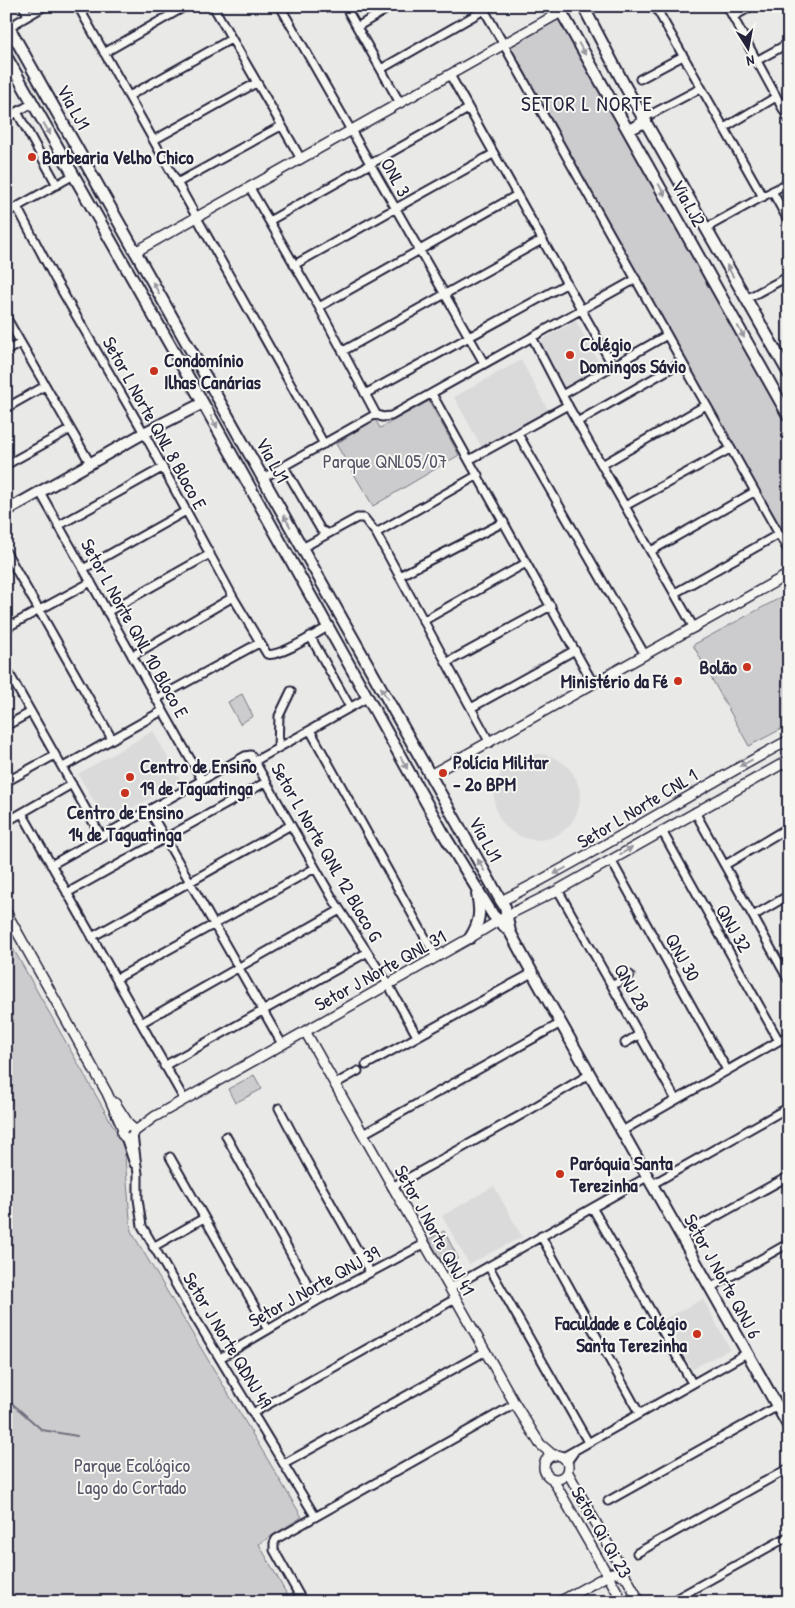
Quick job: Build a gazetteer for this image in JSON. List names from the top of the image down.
{
  "streets": {
    "main road": ["Via LJ1", "Via LJ2", "Setor J Norte QNJ 6"],
    "street": [
      "ONL 3",
      "Setor L Norte QNL 8 Bloco E",
      "Setor L Norte QNL 10 Bloco E",
      "Setor L Norte CNL 1",
      "Setor L Norte QNL 12 Bloco G",
      "QNJ 32",
      "QNJ 30",
      "Setor J Norte QNL 31",
      "QNJ 28",
      "Setor J Norte QNJ 41",
      "Setor J Norte QNJ 39",
      "Setor J Norte QDNJ 49",
      "Setor Qi Qi 23"
    ]
  },
  "crossings": [
    ["Via LJ1", "Setor L Norte CNL 1"],
    ["Via LJ1", "Setor J Norte QNL 31"],
    ["Via LJ1", "Setor J Norte QNJ 6"],
    ["Setor L Norte QNL 12 Bloco G", "Setor J Norte QNL 31"],
    ["QNJ 32", "Setor J Norte QNL 31"],
    ["QNJ 30", "Setor J Norte QNL 31"],
    ["Setor J Norte QNL 31", "QNJ 28"],
    ["Setor J Norte QNL 31", "Setor J Norte QNJ 41"],
    ["Setor J Norte QNL 31", "Setor J Norte QNJ 6"],
    ["Setor J Norte QNL 31", "Setor J Norte QDNJ 49"],
    ["Setor J Norte QNJ 41", "Setor J Norte QNJ 39"],
    ["Setor J Norte QNJ 39", "Setor J Norte QDNJ 49"]
  ],
  "one_way": ["Setor L Norte CNL 1"],
  "districts": ["SETOR L NORTE"],
  "parks": ["Parque QNL05/07", "Parque Ecológico Lago do Cortado"],
  "places": [
    "Barbearia Velho Chico",
    "Colégio Domingos Sávio",
    "Condomínio Ilhas Canárias",
    "Bolão",
    "Ministério da Fé",
    "Polícia Militar - 2o BPM",
    "Centro de Ensino 19 de Taguatinga",
    "Centro de Ensino 14 de Taguatinga",
    "Paróquia Santa Terezinha",
    "Faculdade e Colégio Santa Terezinha"
  ],
  "north": "bottom"
}
